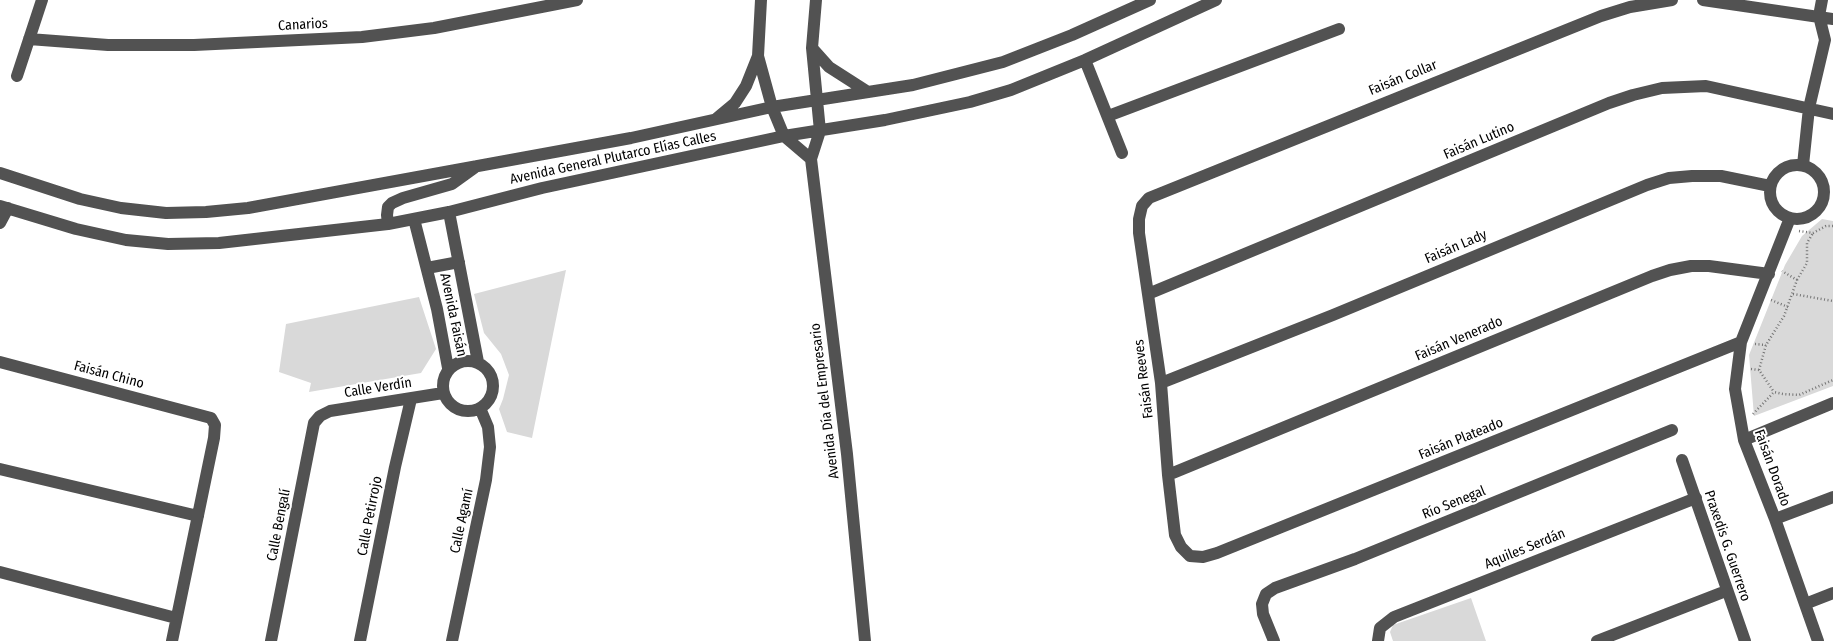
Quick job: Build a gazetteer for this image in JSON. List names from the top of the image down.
{
  "streets": {
    "street": [
      "Canarios",
      "Faisán Collar",
      "Faisán Lutino",
      "Avenida General Plutarco Elías Calles",
      "Faisán Lady",
      "Avenida Faisán",
      "Faisán Venerado",
      "Faisán Chino",
      "Faisán Reeves",
      "Calle Verdín",
      "Avenida Día del Empresario",
      "Faisán Plateado",
      "Faisán Dorado",
      "Río Senegal",
      "Calle Petirrojo",
      "Calle Agamí",
      "Calle Bengalí",
      "Praxedis G. Guerrero",
      "Aquiles Serdán"
    ]
  },
  "crossings": [
    ["Faisán Collar", "Faisán Reeves"],
    ["Faisán Lutino", "Faisán Reeves"],
    ["Avenida General Plutarco Elías Calles", "Avenida Faisán"],
    ["Avenida General Plutarco Elías Calles", "Avenida Día del Empresario"],
    ["Faisán Lady", "Faisán Reeves"],
    ["Faisán Lady", "Faisán Dorado"],
    ["Avenida Faisán", "Calle Verdín"],
    ["Avenida Faisán", "Calle Agamí"],
    ["Faisán Venerado", "Faisán Reeves"],
    ["Faisán Venerado", "Faisán Dorado"],
    ["Faisán Reeves", "Faisán Plateado"],
    ["Calle Verdín", "Calle Petirrojo"],
    ["Calle Verdín", "Calle Agamí"],
    ["Calle Verdín", "Calle Bengalí"],
    ["Faisán Plateado", "Faisán Dorado"],
    ["Praxedis G. Guerrero", "Aquiles Serdán"]
  ]
}
